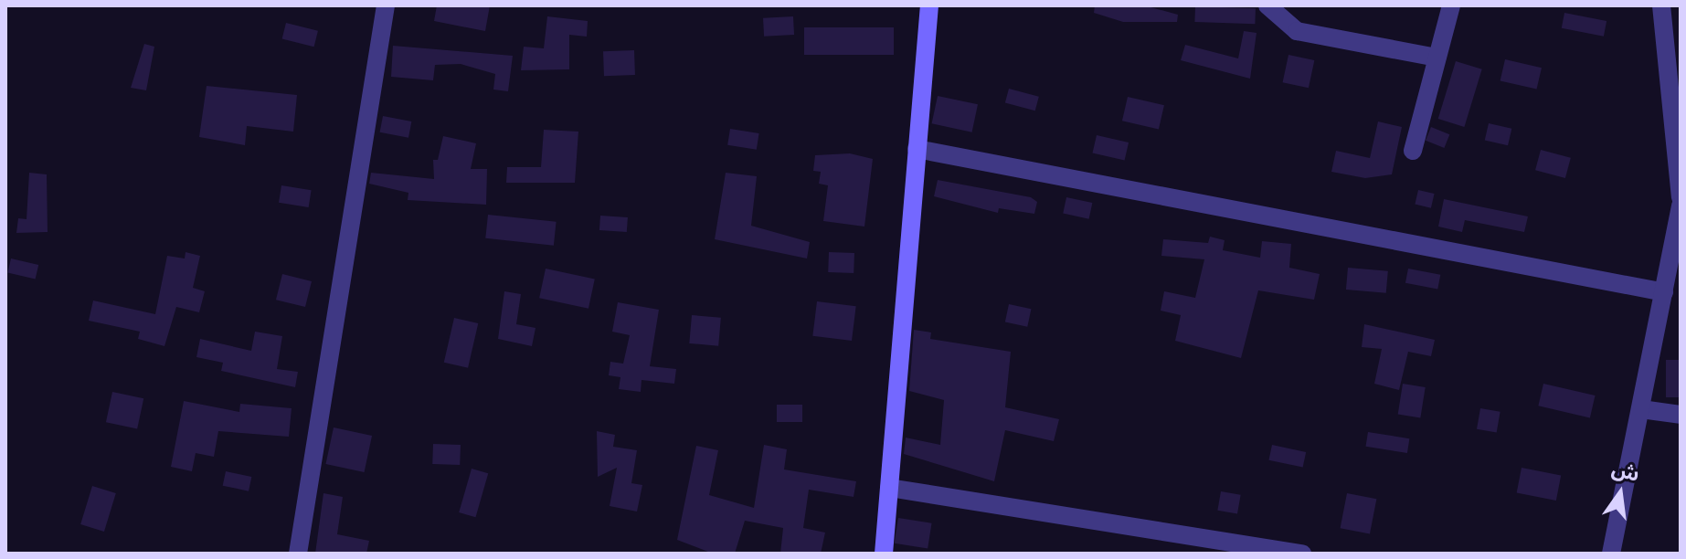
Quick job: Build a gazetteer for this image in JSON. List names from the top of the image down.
{
  "north": "top"
}
